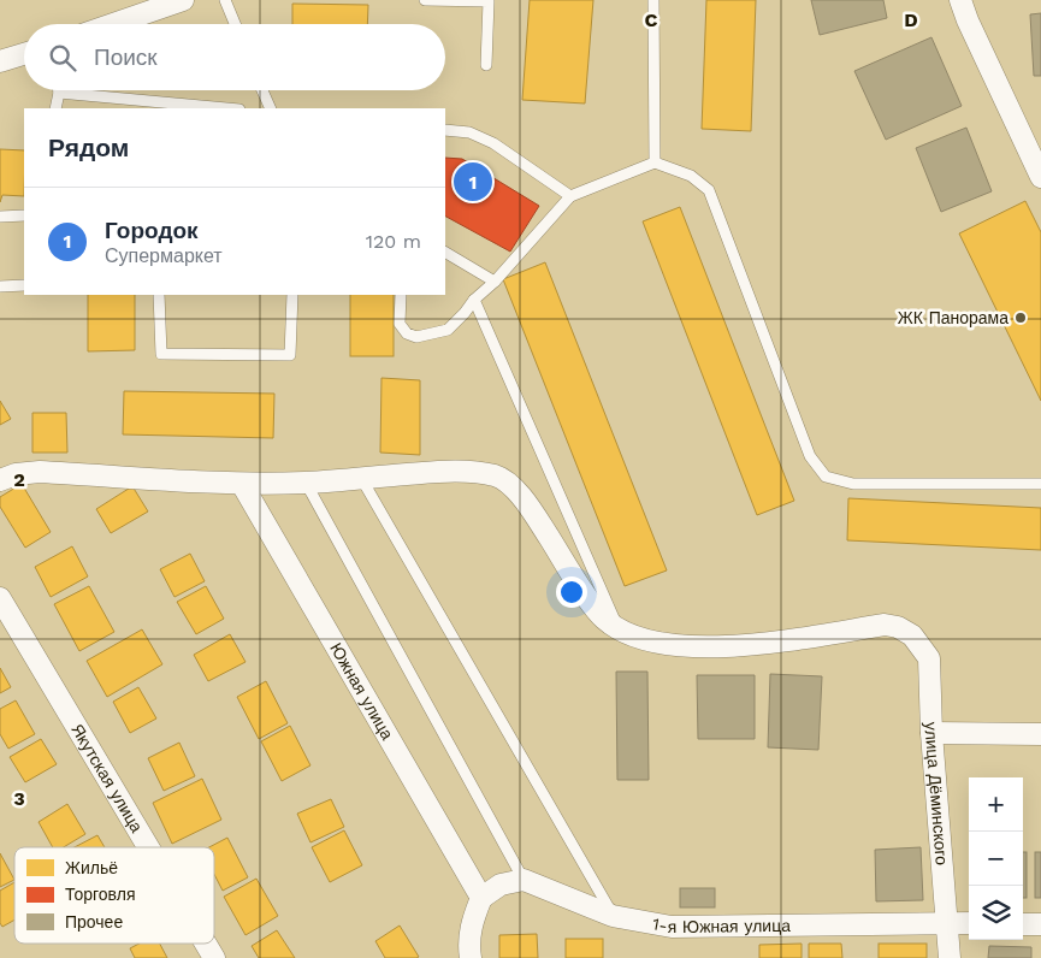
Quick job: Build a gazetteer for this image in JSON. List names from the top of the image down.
{
  "streets": {
    "street": [
      "Южная улица",
      "Якутская улица",
      "улица Дёминского",
      "1-я Южная улица"
    ]
  },
  "crossings": [
    ["улица Дёминского", "1-я Южная улица"]
  ],
  "places": ["ЖК Панорама"],
  "legend": ["Жильё", "Торговля", "Прочее"],
  "page": {
    "search": "Поиск",
    "heading": "Рядом",
    "pins": "1",
    "list": [
      {
        "mark": "1",
        "name": "Городок",
        "note": "Супермаркет",
        "value": "120 m"
      }
    ],
    "map_buttons": ["+", "−"]
  },
  "grid": {
    "columns": ["C", "D"],
    "rows": ["2", "3"]
  }
}
